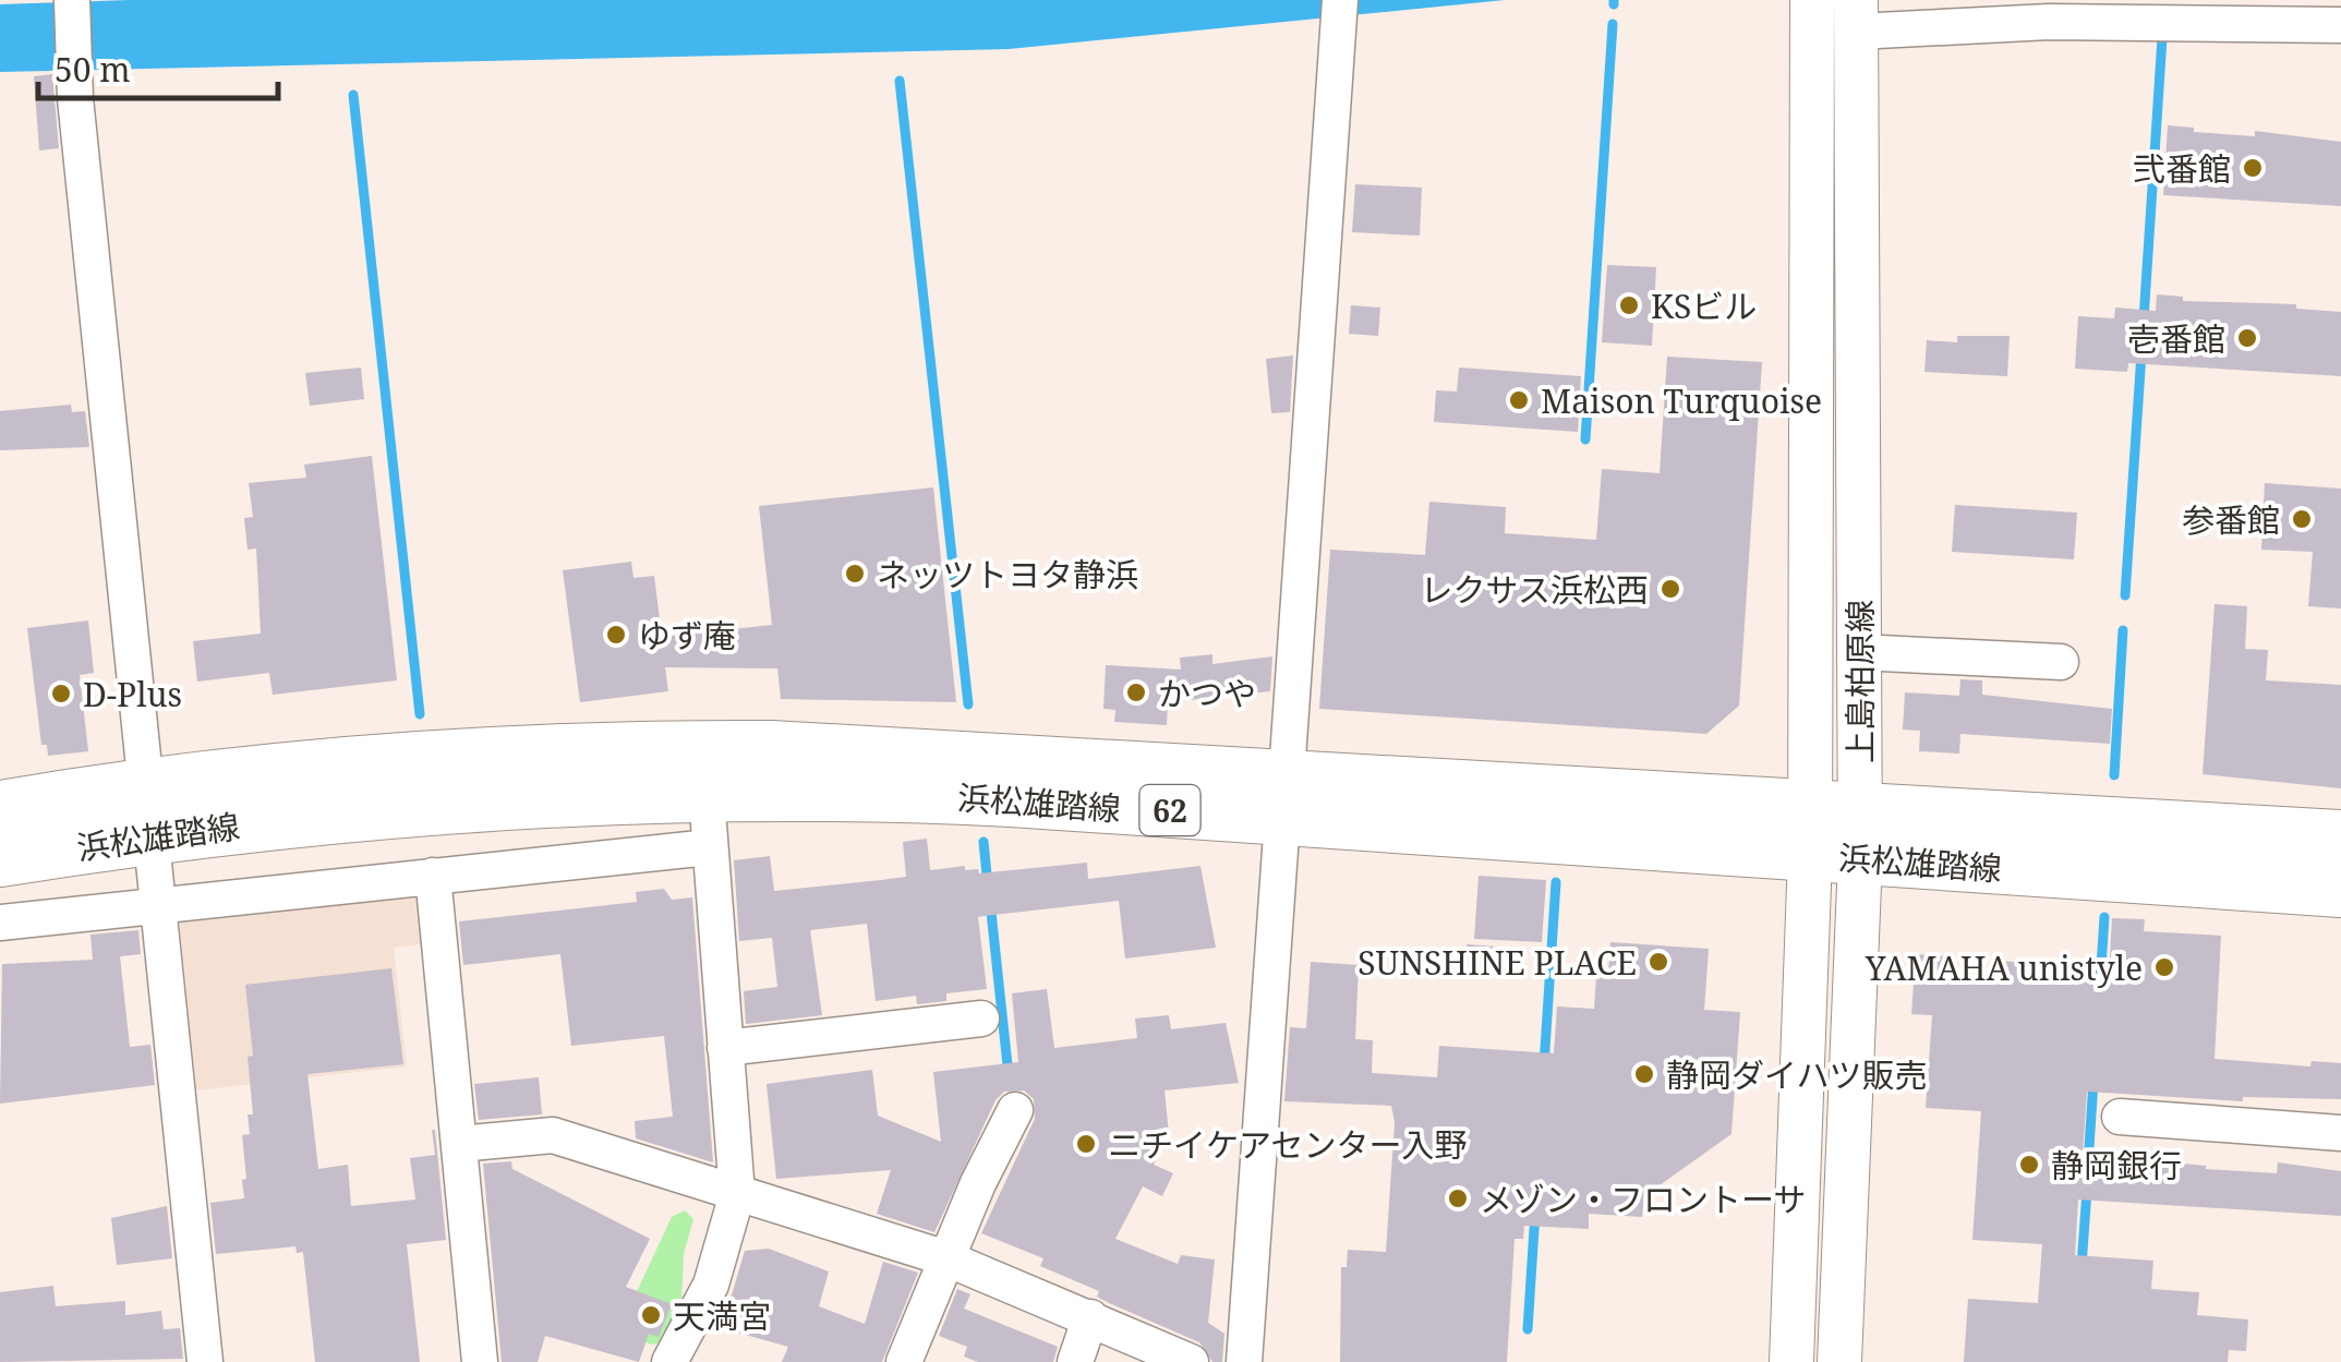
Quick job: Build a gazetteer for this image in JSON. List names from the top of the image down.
{
  "streets": {
    "main road": ["浜松雄踏線", "62"],
    "street": ["上島柏原線"]
  },
  "crossings": [
    ["上島柏原線", "浜松雄踏線"]
  ],
  "places": [
    "弐番館",
    "KSビル",
    "壱番館",
    "Maison Turquoise",
    "参番館",
    "ネッツトヨタ静浜",
    "レクサス浜松西",
    "ゆず庵",
    "かつや",
    "D-Plus",
    "SUNSHINE PLACE",
    "YAMAHA unistyle",
    "静岡ダイハツ販売",
    "ニチイケアセンター入野",
    "静岡銀行",
    "メゾン・フロントーサ",
    "天満宮"
  ],
  "scale_bar": "50 m"
}
